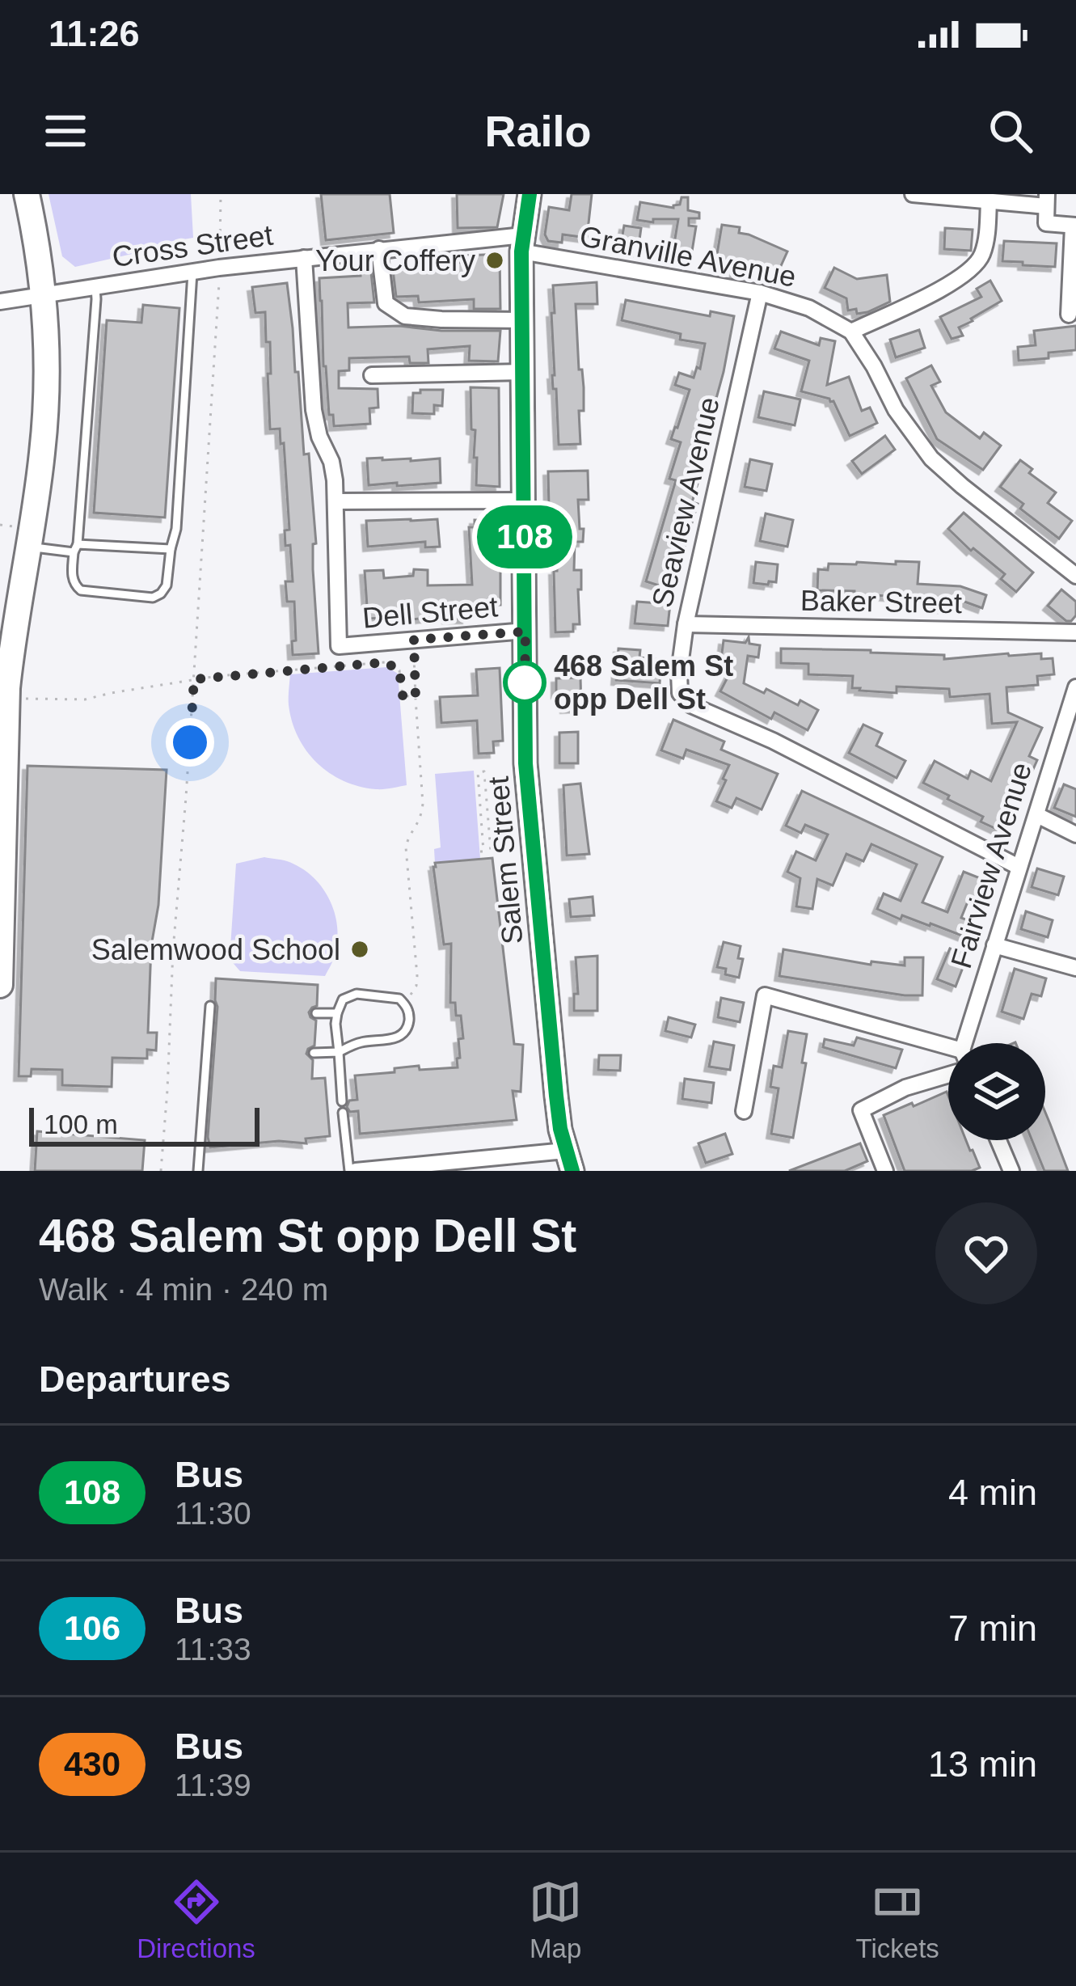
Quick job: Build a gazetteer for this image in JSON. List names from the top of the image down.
{
  "streets": {
    "main road": ["Salem Street"],
    "street": [
      "Cross Street",
      "Granville Avenue",
      "Seaview Avenue",
      "Baker Street",
      "Dell Street",
      "Fairview Avenue"
    ]
  },
  "crossings": [
    ["Cross Street", "Granville Avenue"],
    ["Cross Street", "Salem Street"],
    ["Granville Avenue", "Seaview Avenue"],
    ["Granville Avenue", "Salem Street"],
    ["Seaview Avenue", "Baker Street"],
    ["Seaview Avenue", "Fairview Avenue"],
    ["Dell Street", "Salem Street"]
  ],
  "places": ["Your Coffery", "468 Salem St opp Dell St", "Salemwood School"],
  "lines": ["bus line 108"],
  "scale_bar": "100 m",
  "page": {
    "status": "11:26",
    "header": "Railo",
    "on_map": "108",
    "scale": "100 m",
    "heading": [
      ["468 Salem St opp Dell St", "Walk · 4 min · 240 m"],
      "Departures"
    ],
    "list": [
      {
        "mark": "108",
        "name": "Bus",
        "note": "11:30",
        "value": "4 min"
      },
      {
        "mark": "106",
        "name": "Bus",
        "note": "11:33",
        "value": "7 min"
      },
      {
        "mark": "430",
        "name": "Bus",
        "note": "11:39",
        "value": "13 min"
      }
    ],
    "tabs": ["Directions", "Map", "Tickets"]
  }
}
